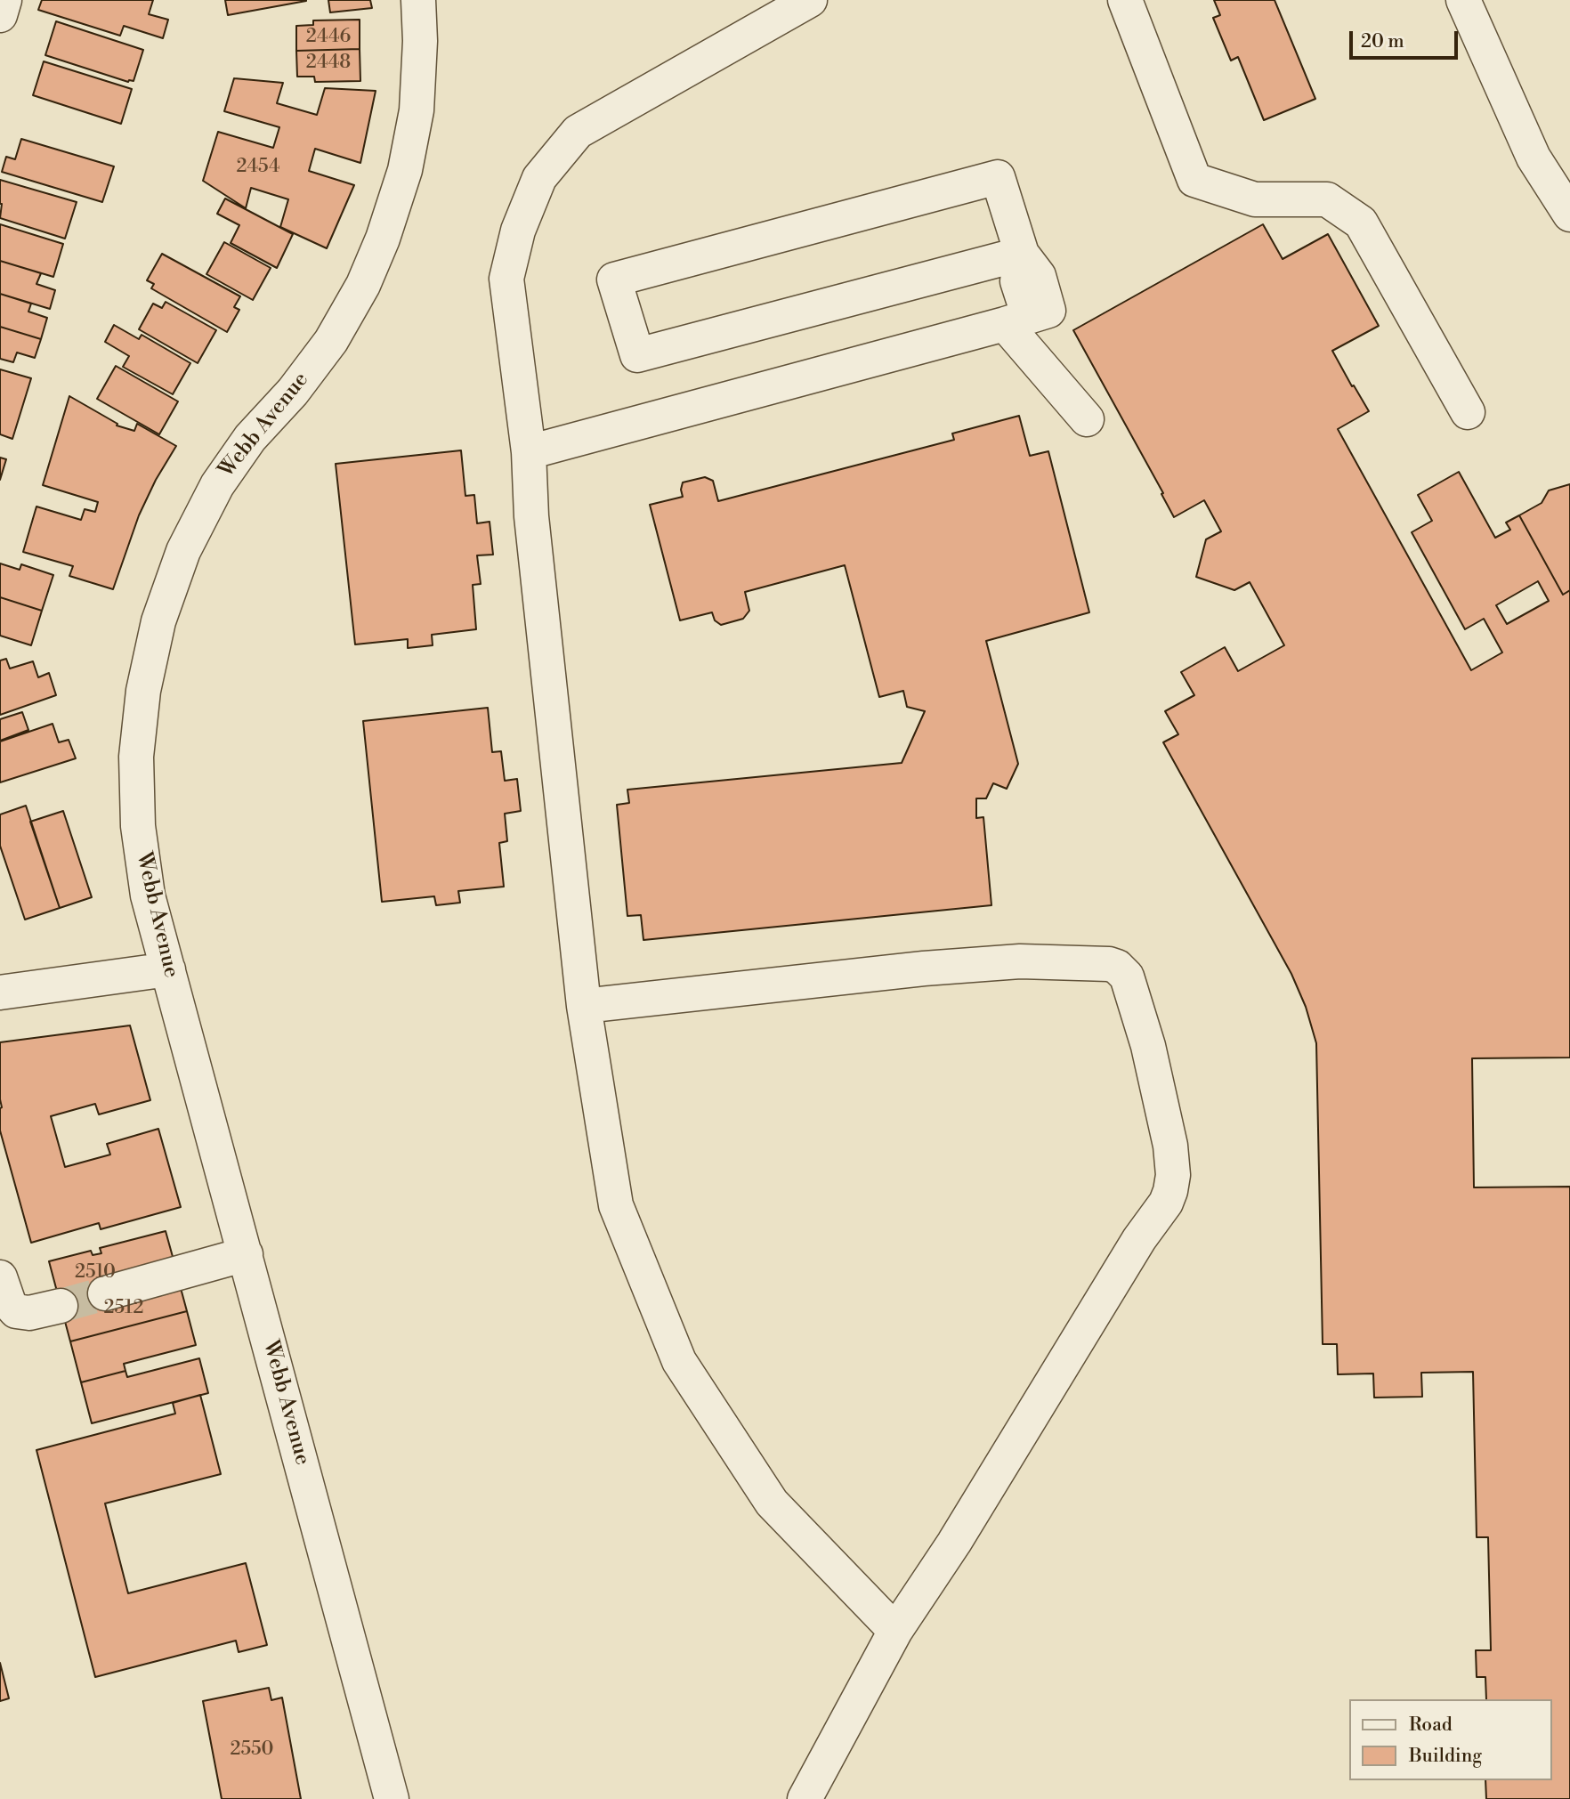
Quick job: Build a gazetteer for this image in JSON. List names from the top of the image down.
{
  "streets": {
    "street": ["Webb Avenue"]
  },
  "house_numbers": [
    "2446",
    "2448",
    "2454",
    "2510",
    "2512",
    "2550"
  ],
  "legend": ["Road", "Building"],
  "scale_bar": "20 m"
}
